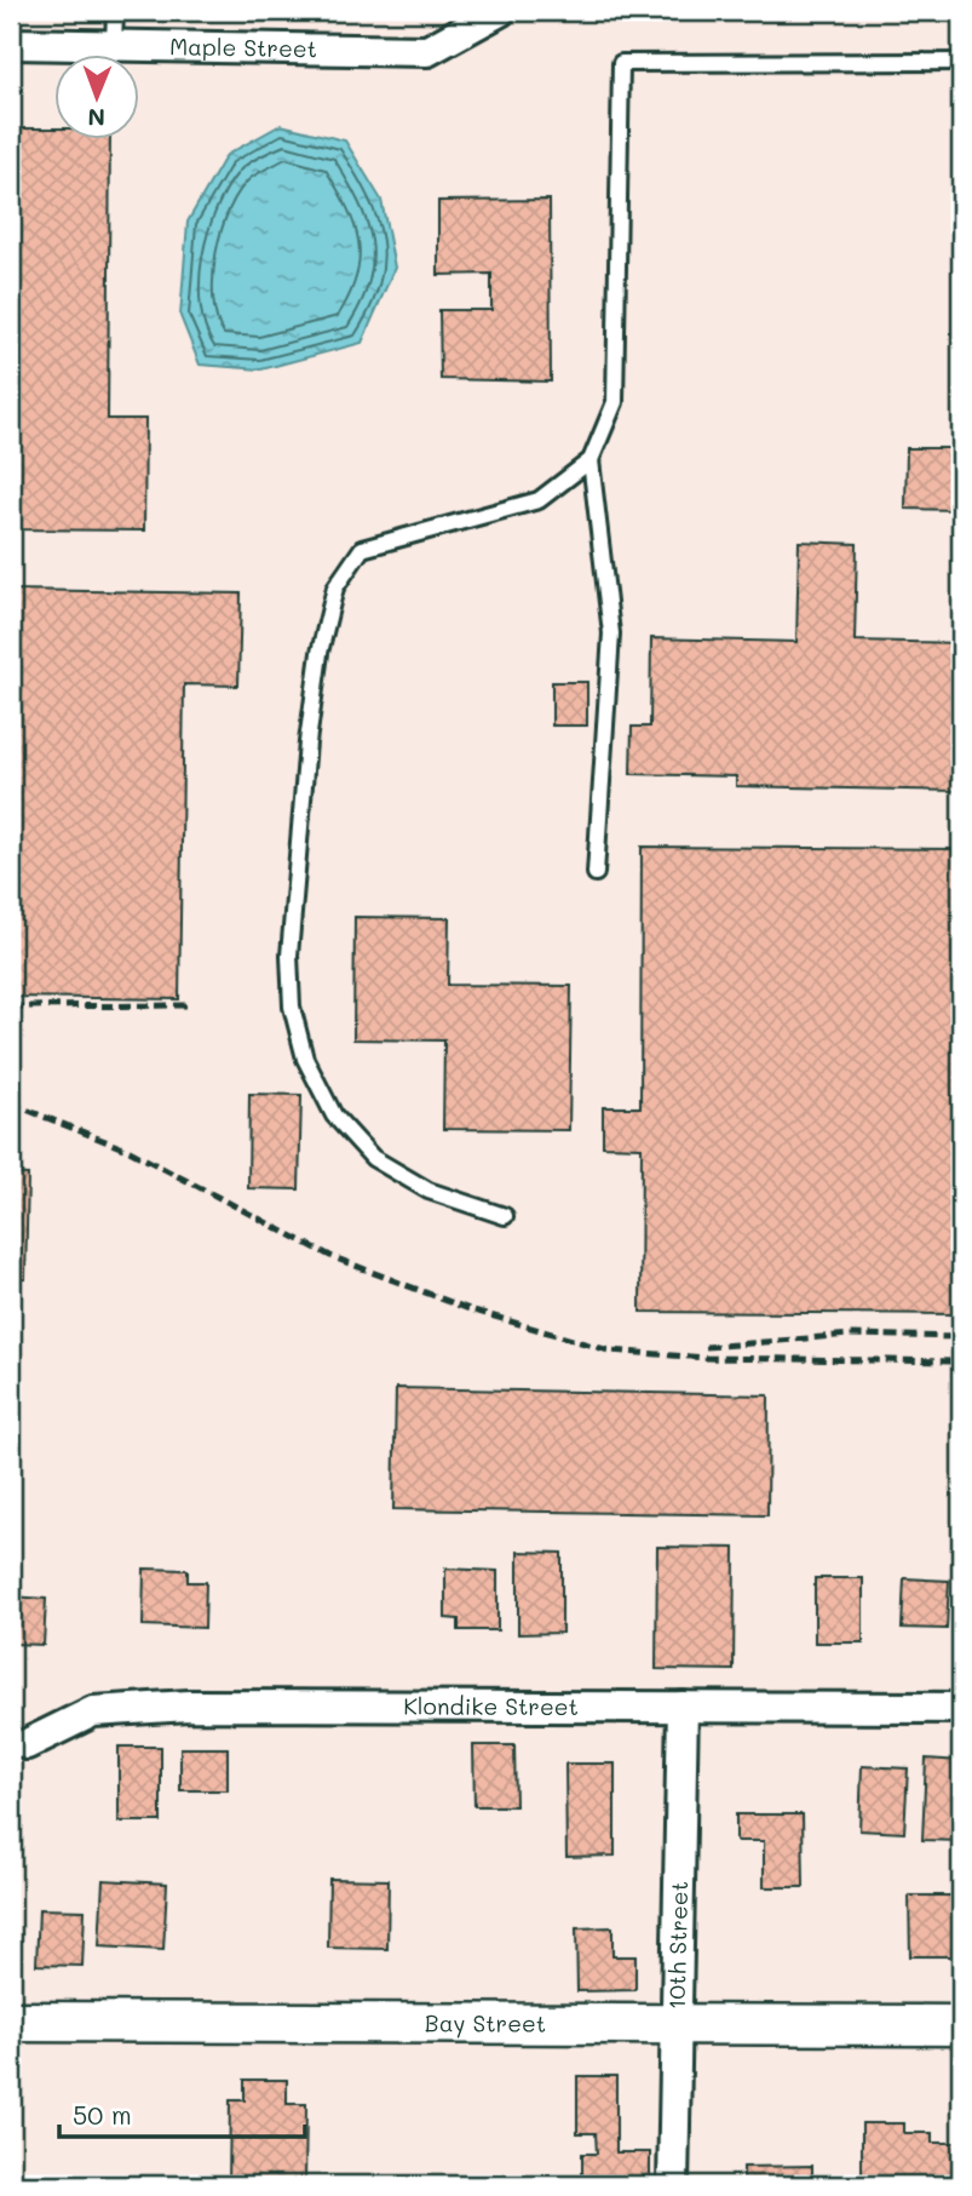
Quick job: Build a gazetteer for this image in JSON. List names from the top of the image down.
{
  "streets": {
    "street": [
      "Maple Street",
      "Klondike Street",
      "10th Street",
      "Bay Street"
    ]
  },
  "crossings": [
    ["Klondike Street", "10th Street"],
    ["10th Street", "Bay Street"]
  ],
  "scale_bar": "50 m",
  "north": "bottom"
}
